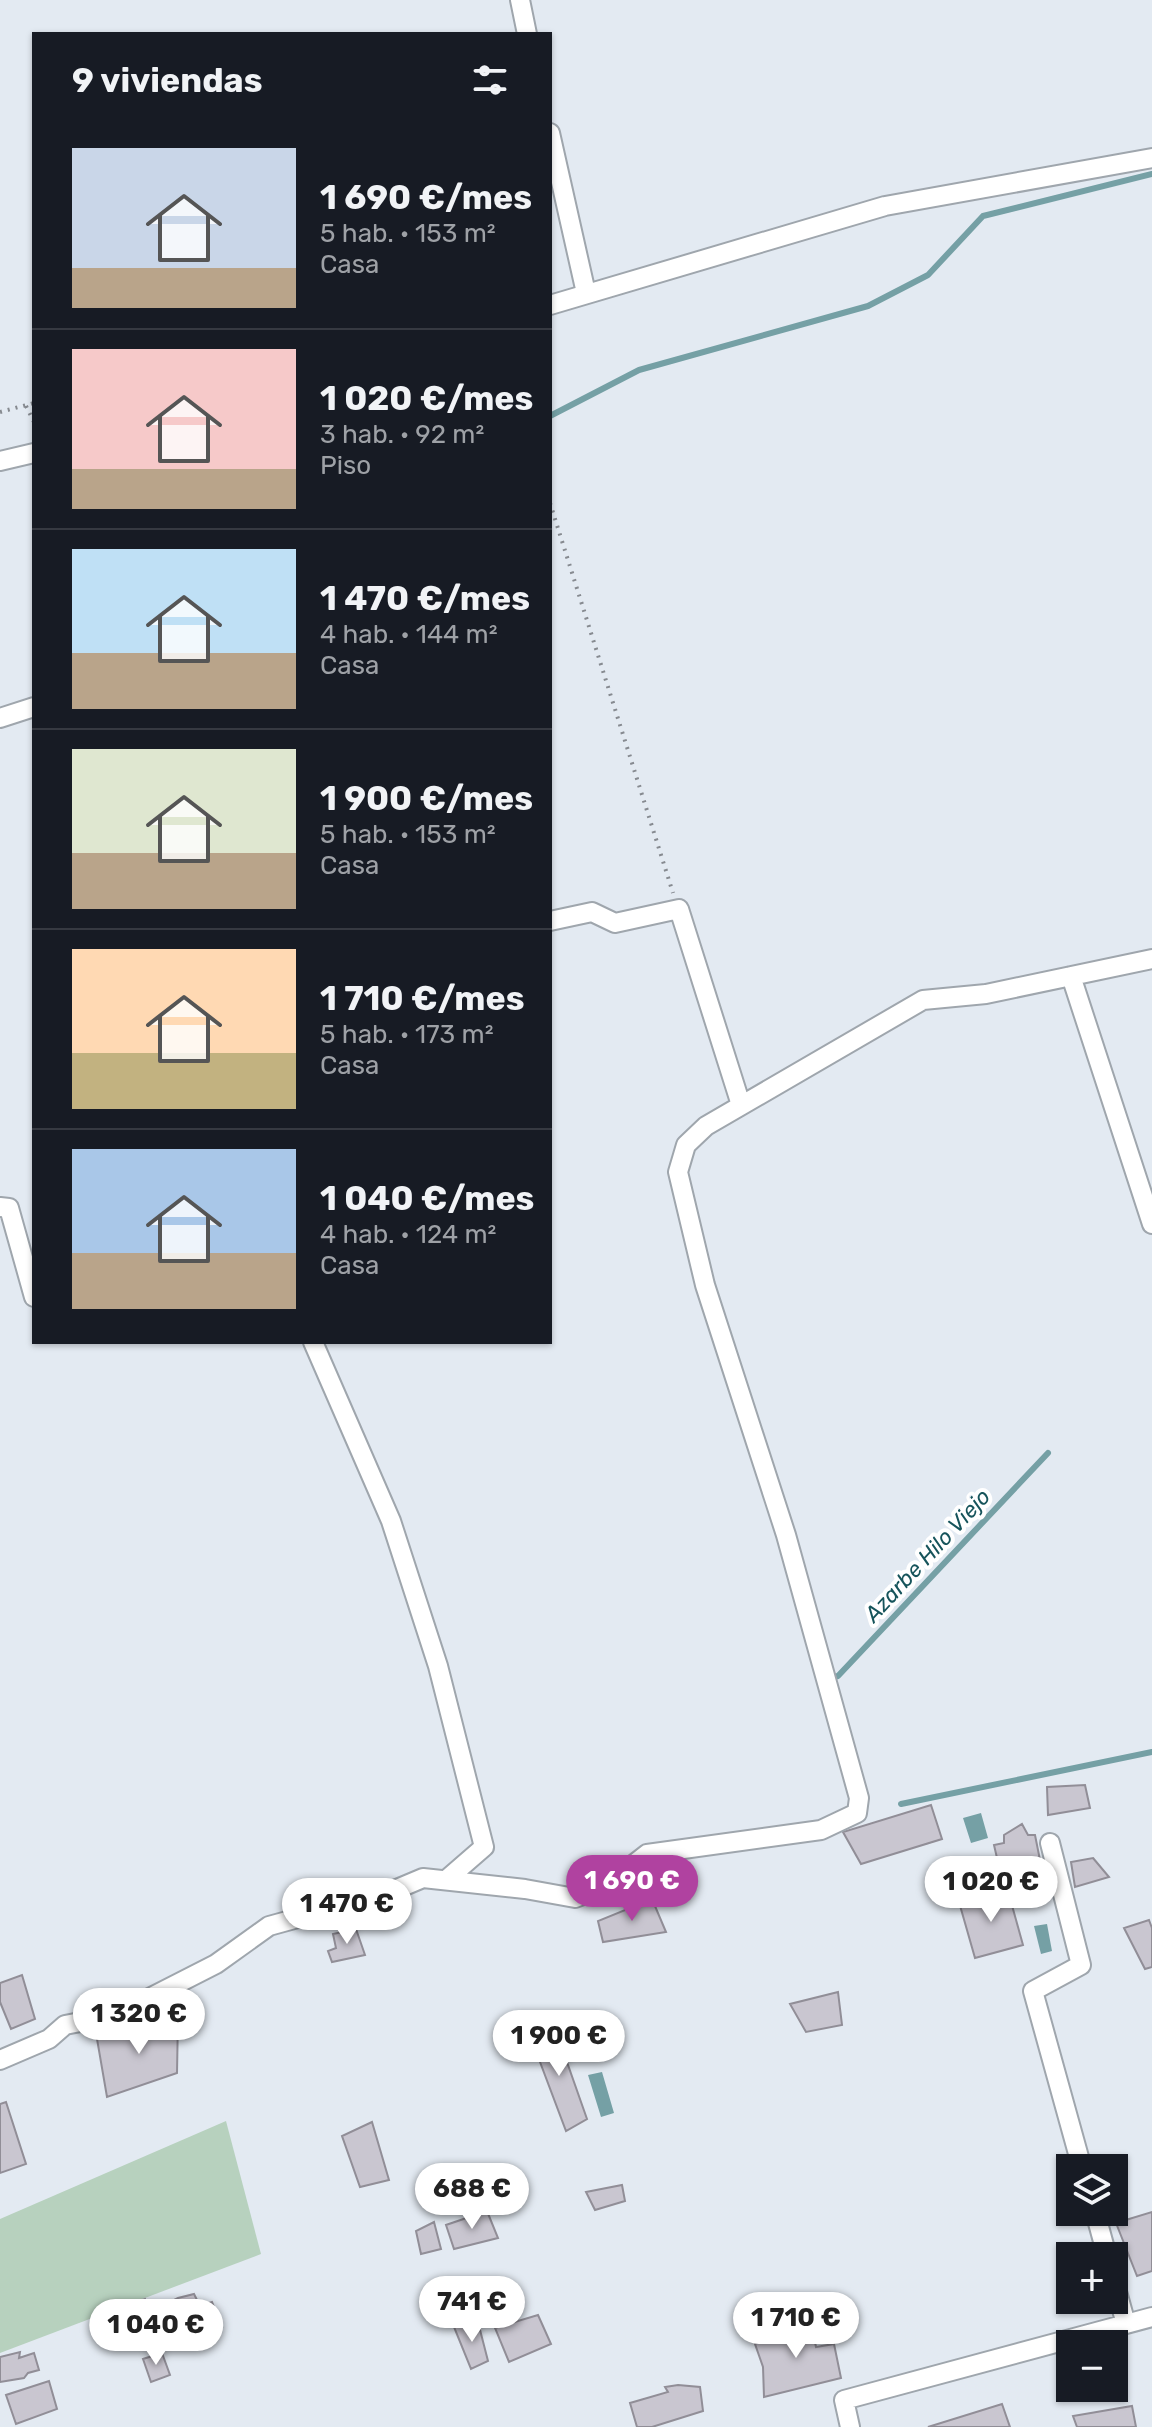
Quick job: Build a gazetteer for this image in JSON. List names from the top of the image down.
{
  "water": ["Azarbe Hilo Viejo"],
  "page": {
    "heading": "9 viviendas",
    "list": [
      {
        "name": "1 690 €/mes",
        "note": "5 hab. · 153 m² · Casa"
      },
      {
        "name": "1 020 €/mes",
        "note": "3 hab. · 92 m² · Piso"
      },
      {
        "name": "1 470 €/mes",
        "note": "4 hab. · 144 m² · Casa"
      },
      {
        "name": "1 900 €/mes",
        "note": "5 hab. · 153 m² · Casa"
      },
      {
        "name": "1 710 €/mes",
        "note": "5 hab. · 173 m² · Casa"
      },
      {
        "name": "1 040 €/mes",
        "note": "4 hab. · 124 m² · Casa"
      }
    ],
    "price": [
      "1 690 €",
      "1 020 €",
      "1 470 €",
      "1 320 €",
      "1 900 €",
      "688 €",
      "741 €",
      "1 710 €",
      "1 040 €"
    ],
    "map_buttons": ["+", "−"]
  }
}
